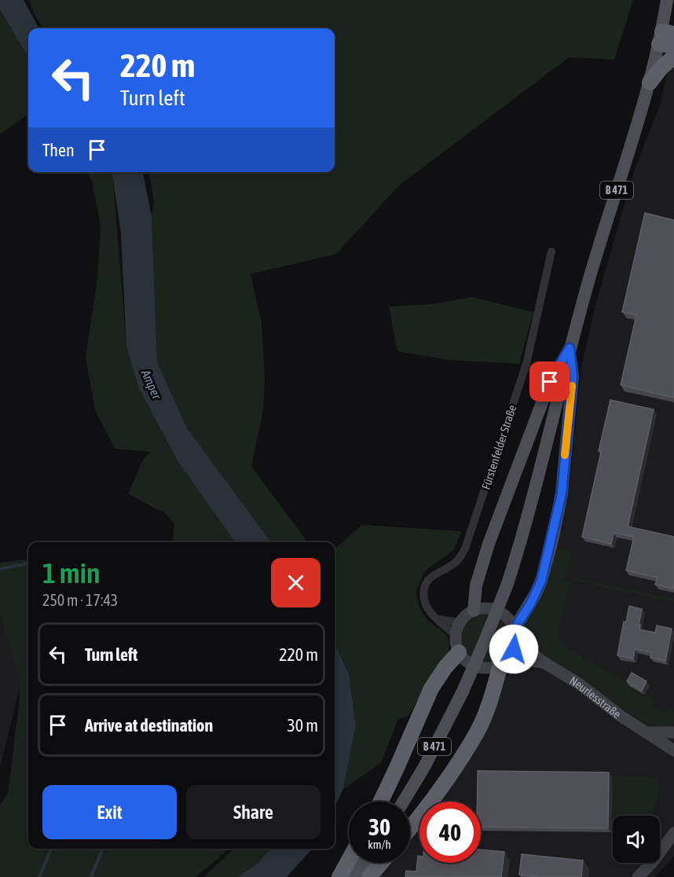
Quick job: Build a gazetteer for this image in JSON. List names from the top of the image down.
{
  "streets": {
    "main road": ["B 471"],
    "street": ["Fürstenfelder Straße", "Neuriesstraße"]
  },
  "crossings": [
    ["Fürstenfelder Straße", "Neuriesstraße"]
  ],
  "water": ["Amper"],
  "page": {
    "turn": ["220 m", "Turn left"],
    "then": "Then",
    "heading": ["1 min", "250 m · 17:43"],
    "list": [
      {
        "name": "Turn left",
        "value": "220 m"
      },
      {
        "name": "Arrive at destination",
        "value": "30 m"
      }
    ],
    "buttons": ["Exit", "Share"],
    "speed": "30 km/h",
    "limit": "40"
  }
}
